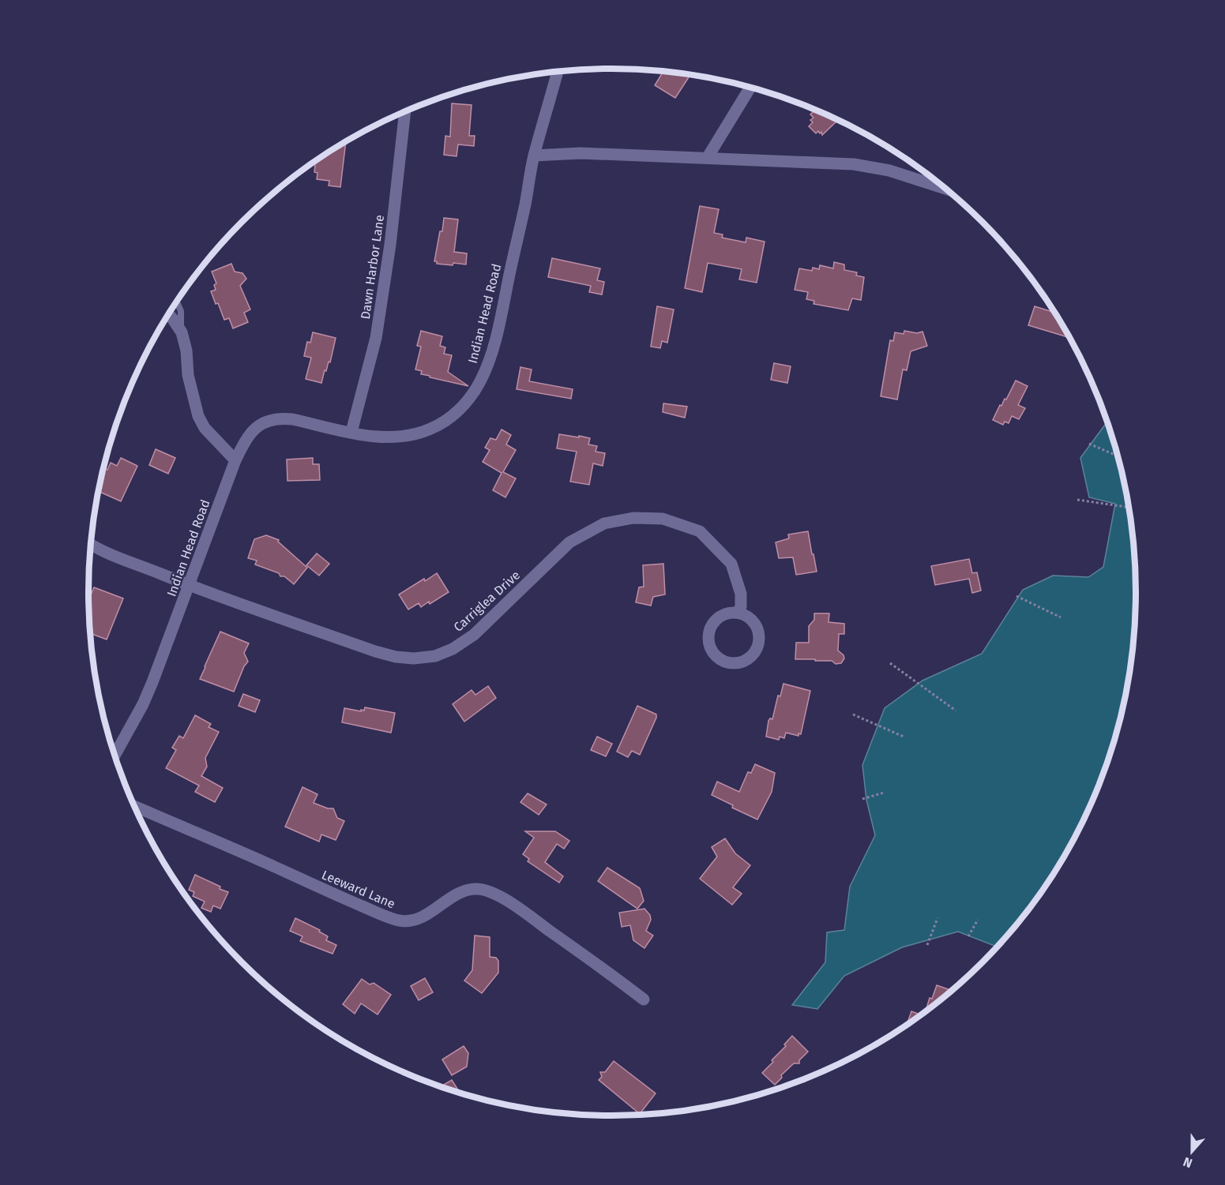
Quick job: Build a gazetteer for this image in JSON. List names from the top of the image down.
{
  "streets": {
    "street": [
      "Dawn Harbor Lane",
      "Indian Head Road",
      "Carriglea Drive",
      "Leeward Lane"
    ]
  },
  "crossings": [
    ["Dawn Harbor Lane", "Indian Head Road"],
    ["Indian Head Road", "Carriglea Drive"]
  ],
  "north": "bottom"
}
